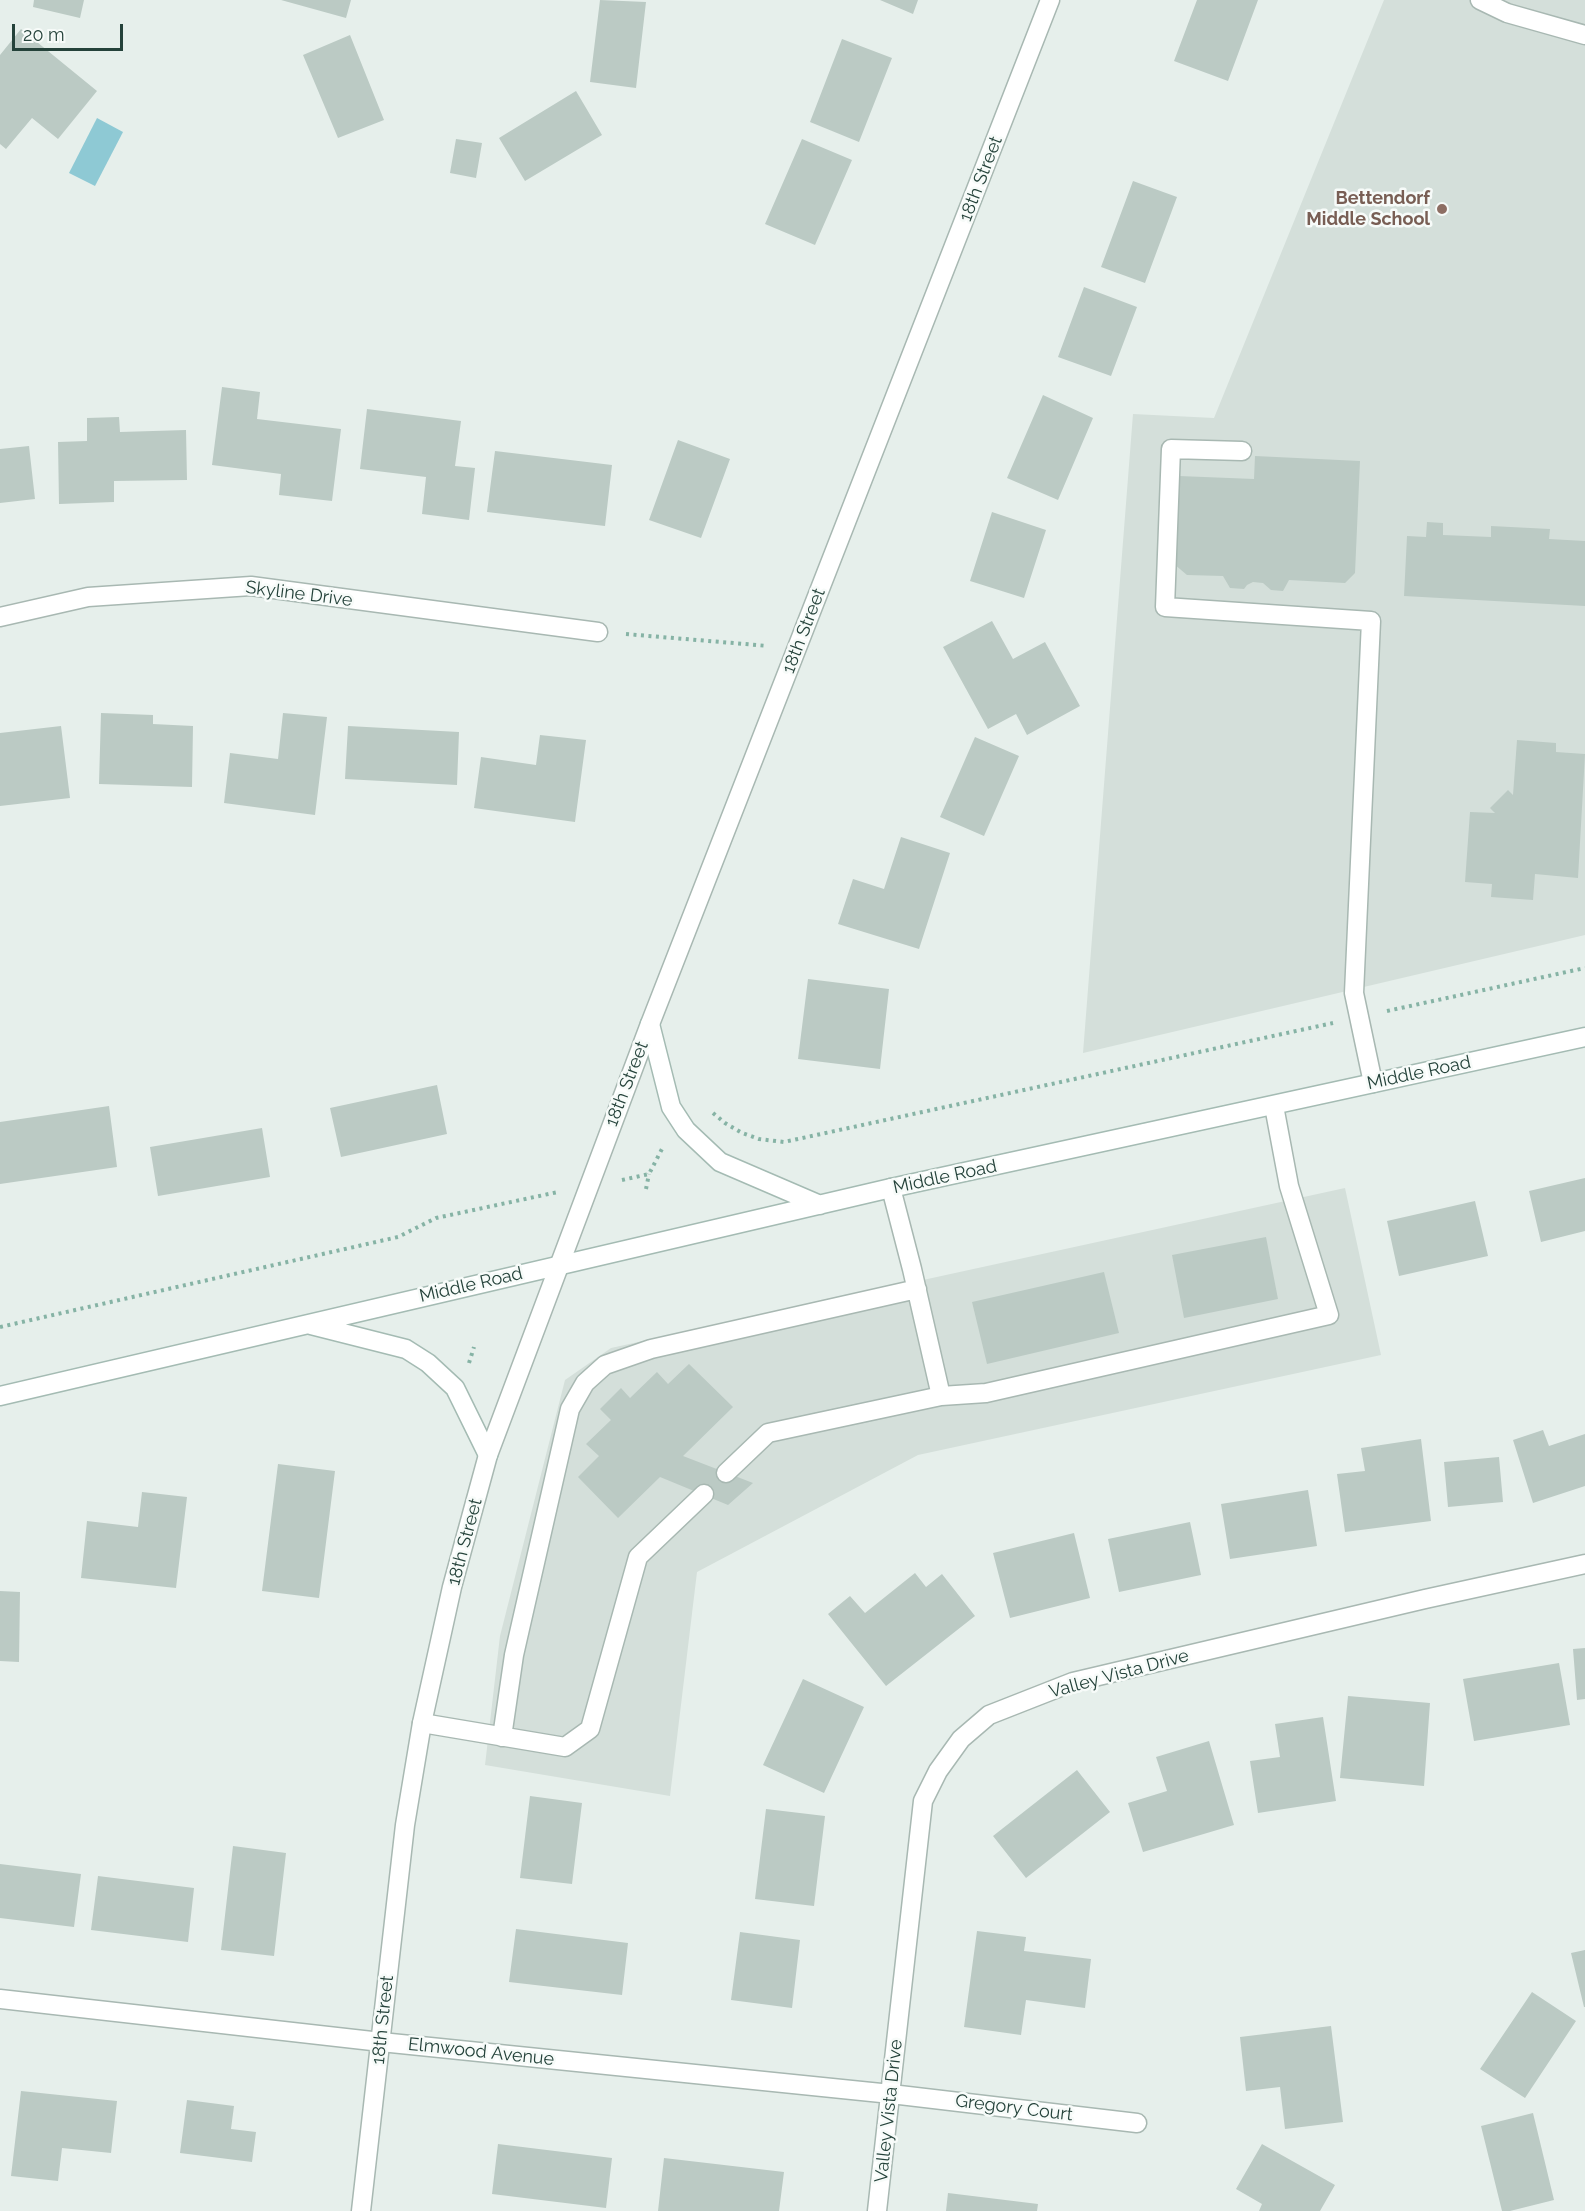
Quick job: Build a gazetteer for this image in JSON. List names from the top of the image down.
{
  "streets": {
    "street": [
      "18th Street",
      "Skyline Drive",
      "Middle Road",
      "Valley Vista Drive",
      "Elmwood Avenue",
      "Gregory Court"
    ]
  },
  "crossings": [
    ["18th Street", "Middle Road"],
    ["18th Street", "Elmwood Avenue"],
    ["Valley Vista Drive", "Elmwood Avenue"],
    ["Valley Vista Drive", "Gregory Court"],
    ["Elmwood Avenue", "Gregory Court"]
  ],
  "places": ["Bettendorf Middle School"],
  "scale_bar": "20 m"
}
